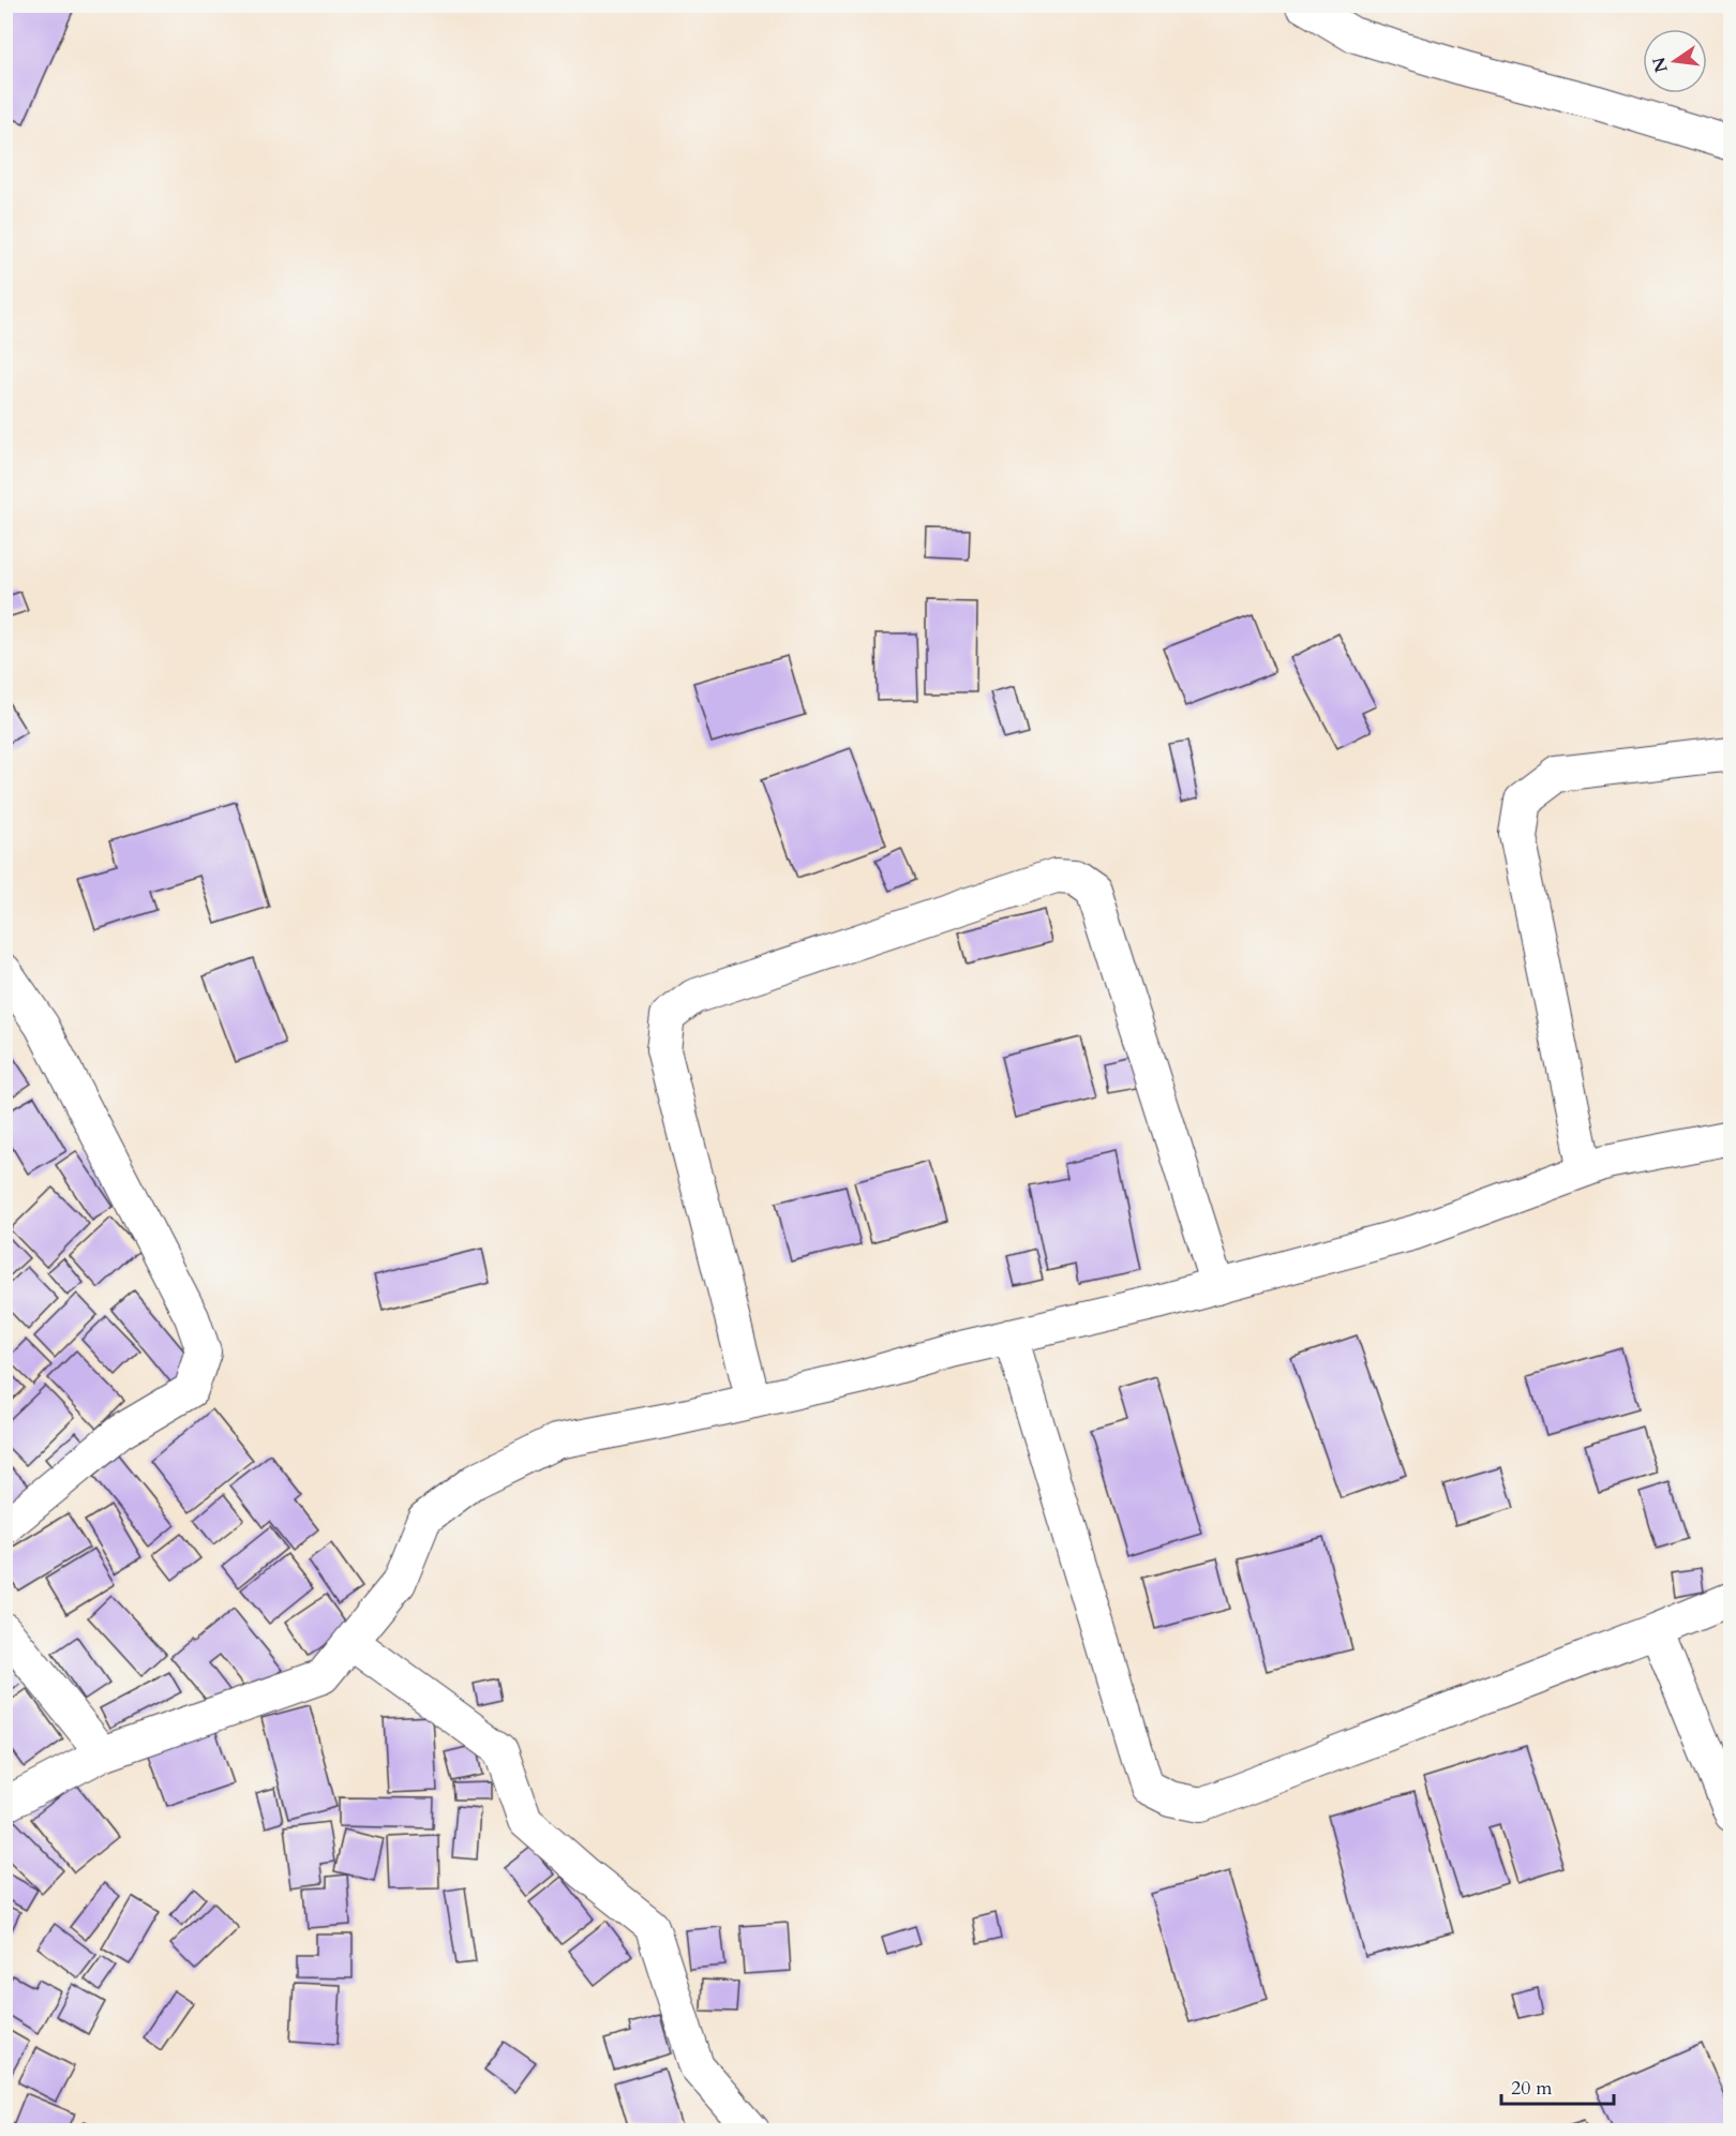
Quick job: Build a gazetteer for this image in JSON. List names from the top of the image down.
{
  "scale_bar": "20 m",
  "north": "left"
}
